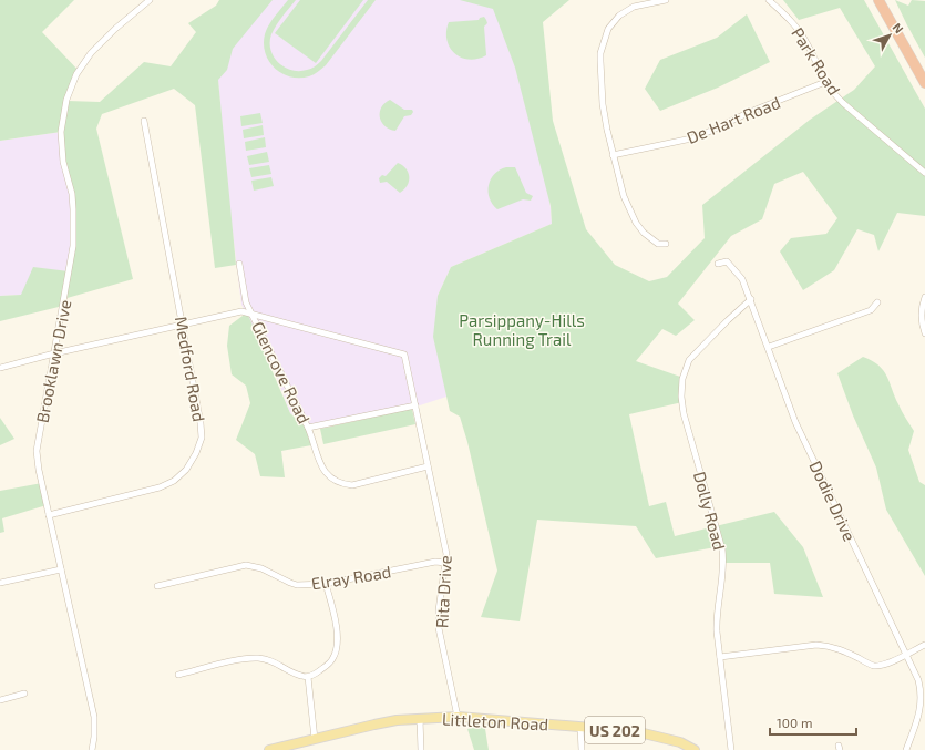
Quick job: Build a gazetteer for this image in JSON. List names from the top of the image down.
{
  "streets": {
    "main road": ["Littleton Road", "US 202"],
    "street": [
      "Park Road",
      "De Hart Road",
      "Brooklawn Drive",
      "Medford Road",
      "Glencove Road",
      "Dodie Drive",
      "Dolly Road",
      "Elray Road",
      "Rita Drive"
    ]
  },
  "crossings": [
    ["Park Road", "De Hart Road"],
    ["Brooklawn Drive", "Medford Road"],
    ["Brooklawn Drive", "Glencove Road"],
    ["Medford Road", "Glencove Road"],
    ["Glencove Road", "Rita Drive"],
    ["Dodie Drive", "Dolly Road"],
    ["Elray Road", "Rita Drive"],
    ["Rita Drive", "Littleton Road"]
  ],
  "parks": ["Parsippany-Hills Running Trail"],
  "scale_bar": "100 m",
  "north": "top right"
}
